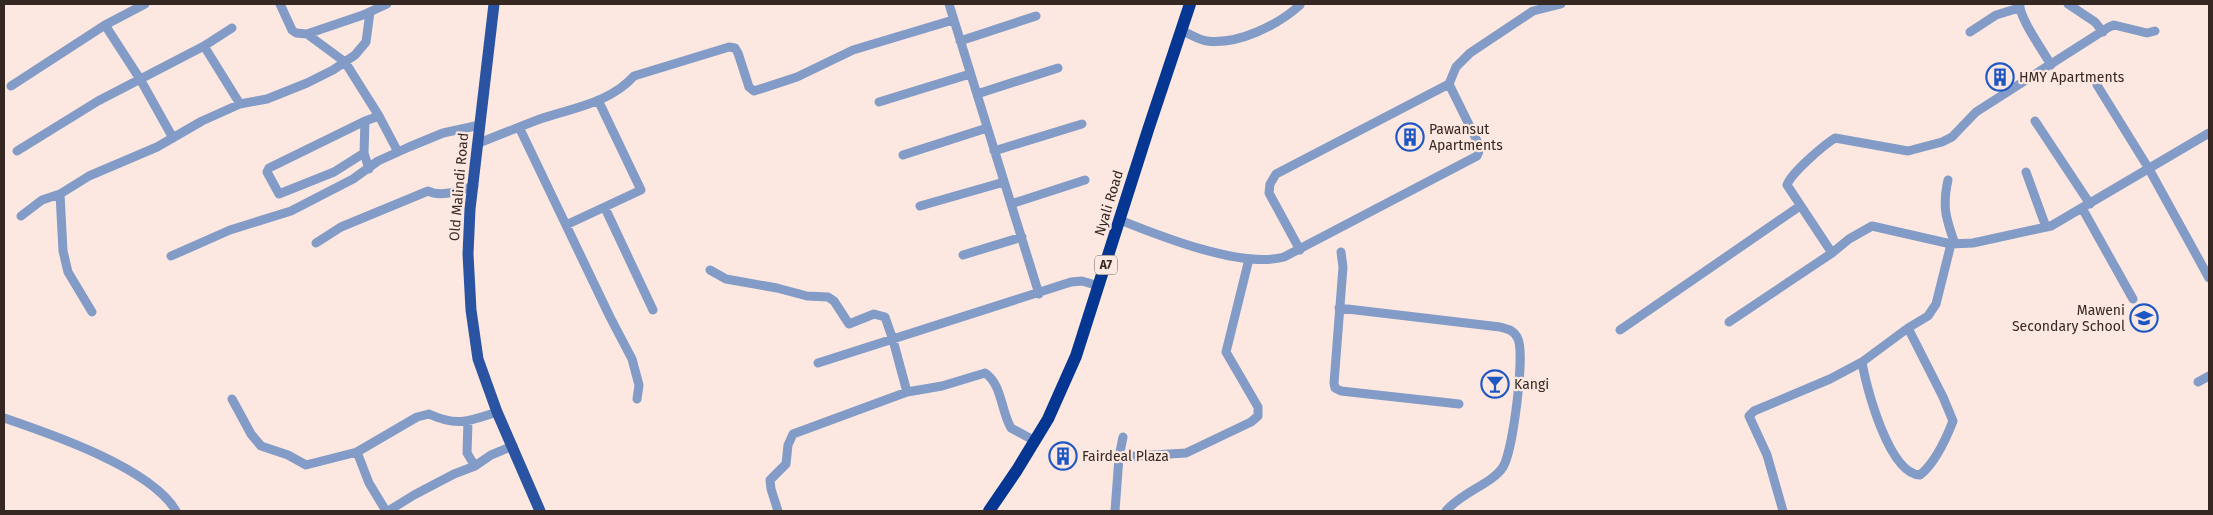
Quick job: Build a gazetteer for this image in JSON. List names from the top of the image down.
{
  "streets": {
    "highway": ["Nyali Road", "A7"],
    "main road": ["Old Malindi Road"]
  },
  "places": {
    "building": ["HMY Apartments", "Pawansut Apartments", "Fairdeal Plaza"],
    "school or university": ["Maweni Secondary School"],
    "bar": ["Kangi"]
  }
}
